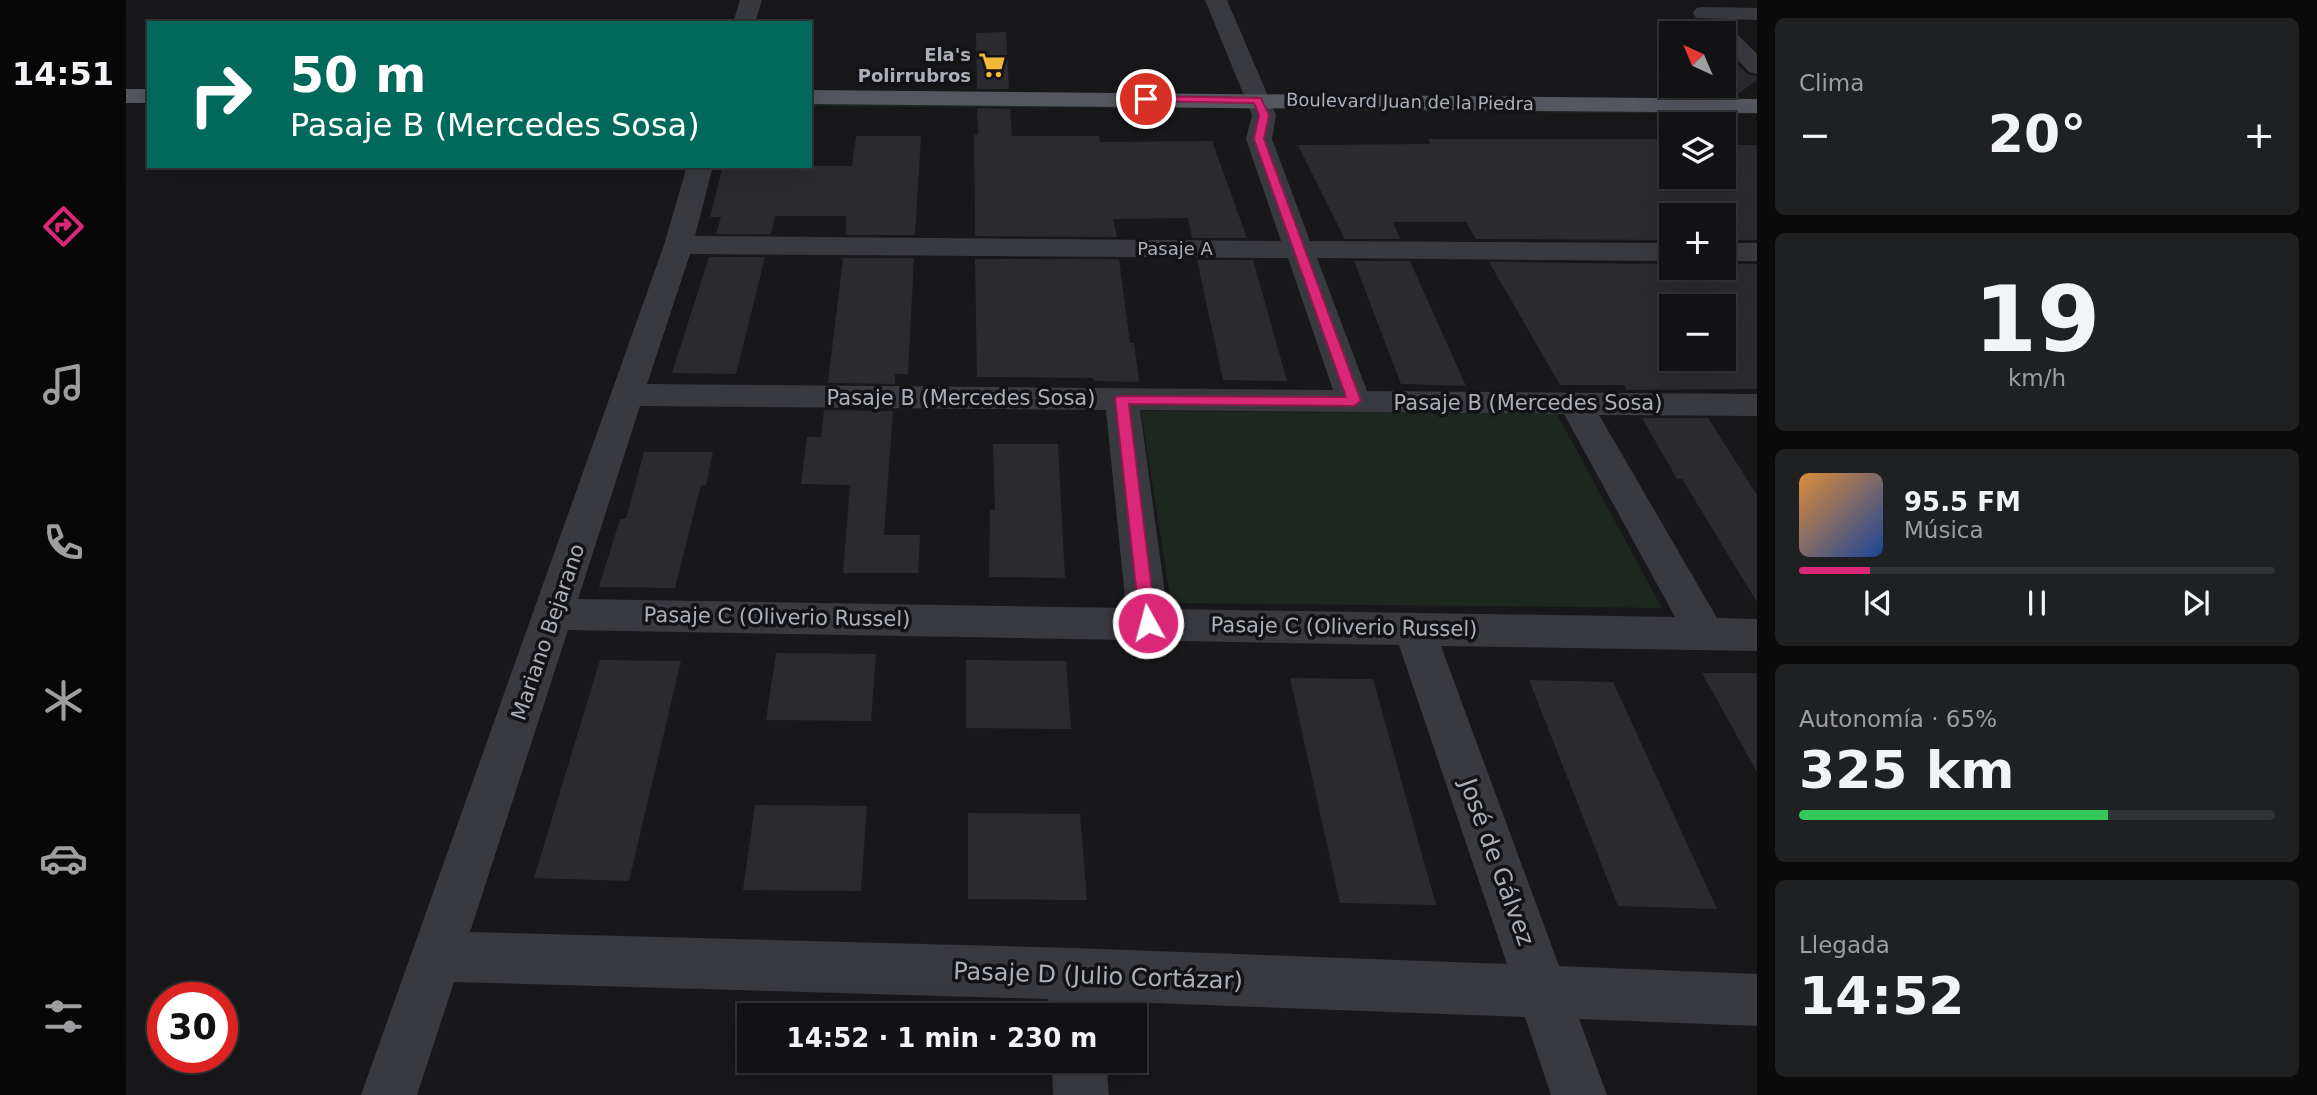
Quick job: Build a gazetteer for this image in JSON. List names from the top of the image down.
{
  "streets": {
    "main road": ["Boulevard Juan de la Piedra"],
    "street": [
      "Pasaje A",
      "Pasaje B (Mercedes Sosa)",
      "Pasaje C (Oliverio Russel)",
      "Mariano Bejarano",
      "José de Gálvez",
      "Pasaje D (Julio Cortázar)"
    ]
  },
  "crossings": [
    ["Pasaje A", "Mariano Bejarano"],
    ["Pasaje B (Mercedes Sosa)", "Mariano Bejarano"],
    ["Pasaje C (Oliverio Russel)", "Mariano Bejarano"],
    ["Pasaje C (Oliverio Russel)", "José de Gálvez"],
    ["Mariano Bejarano", "Pasaje D (Julio Cortázar)"],
    ["José de Gálvez", "Pasaje D (Julio Cortázar)"]
  ],
  "places": {
    "supermarket": ["Ela's Polirrubros"]
  },
  "north": "top left",
  "page": {
    "tabs": "14:51",
    "tile": [
      "Clima",
      ["19", "km/h"],
      ["Autonomía · 65%", "325 km"],
      ["Llegada", "14:52"]
    ],
    "map_buttons": ["+", "−"],
    "turn": ["50 m", "Pasaje B (Mercedes Sosa)"],
    "heat": ["−", "20°", "+"],
    "song": ["95.5 FM", "Música"],
    "limit": "30",
    "trip": "14:52 · 1 min · 230 m"
  }
}
